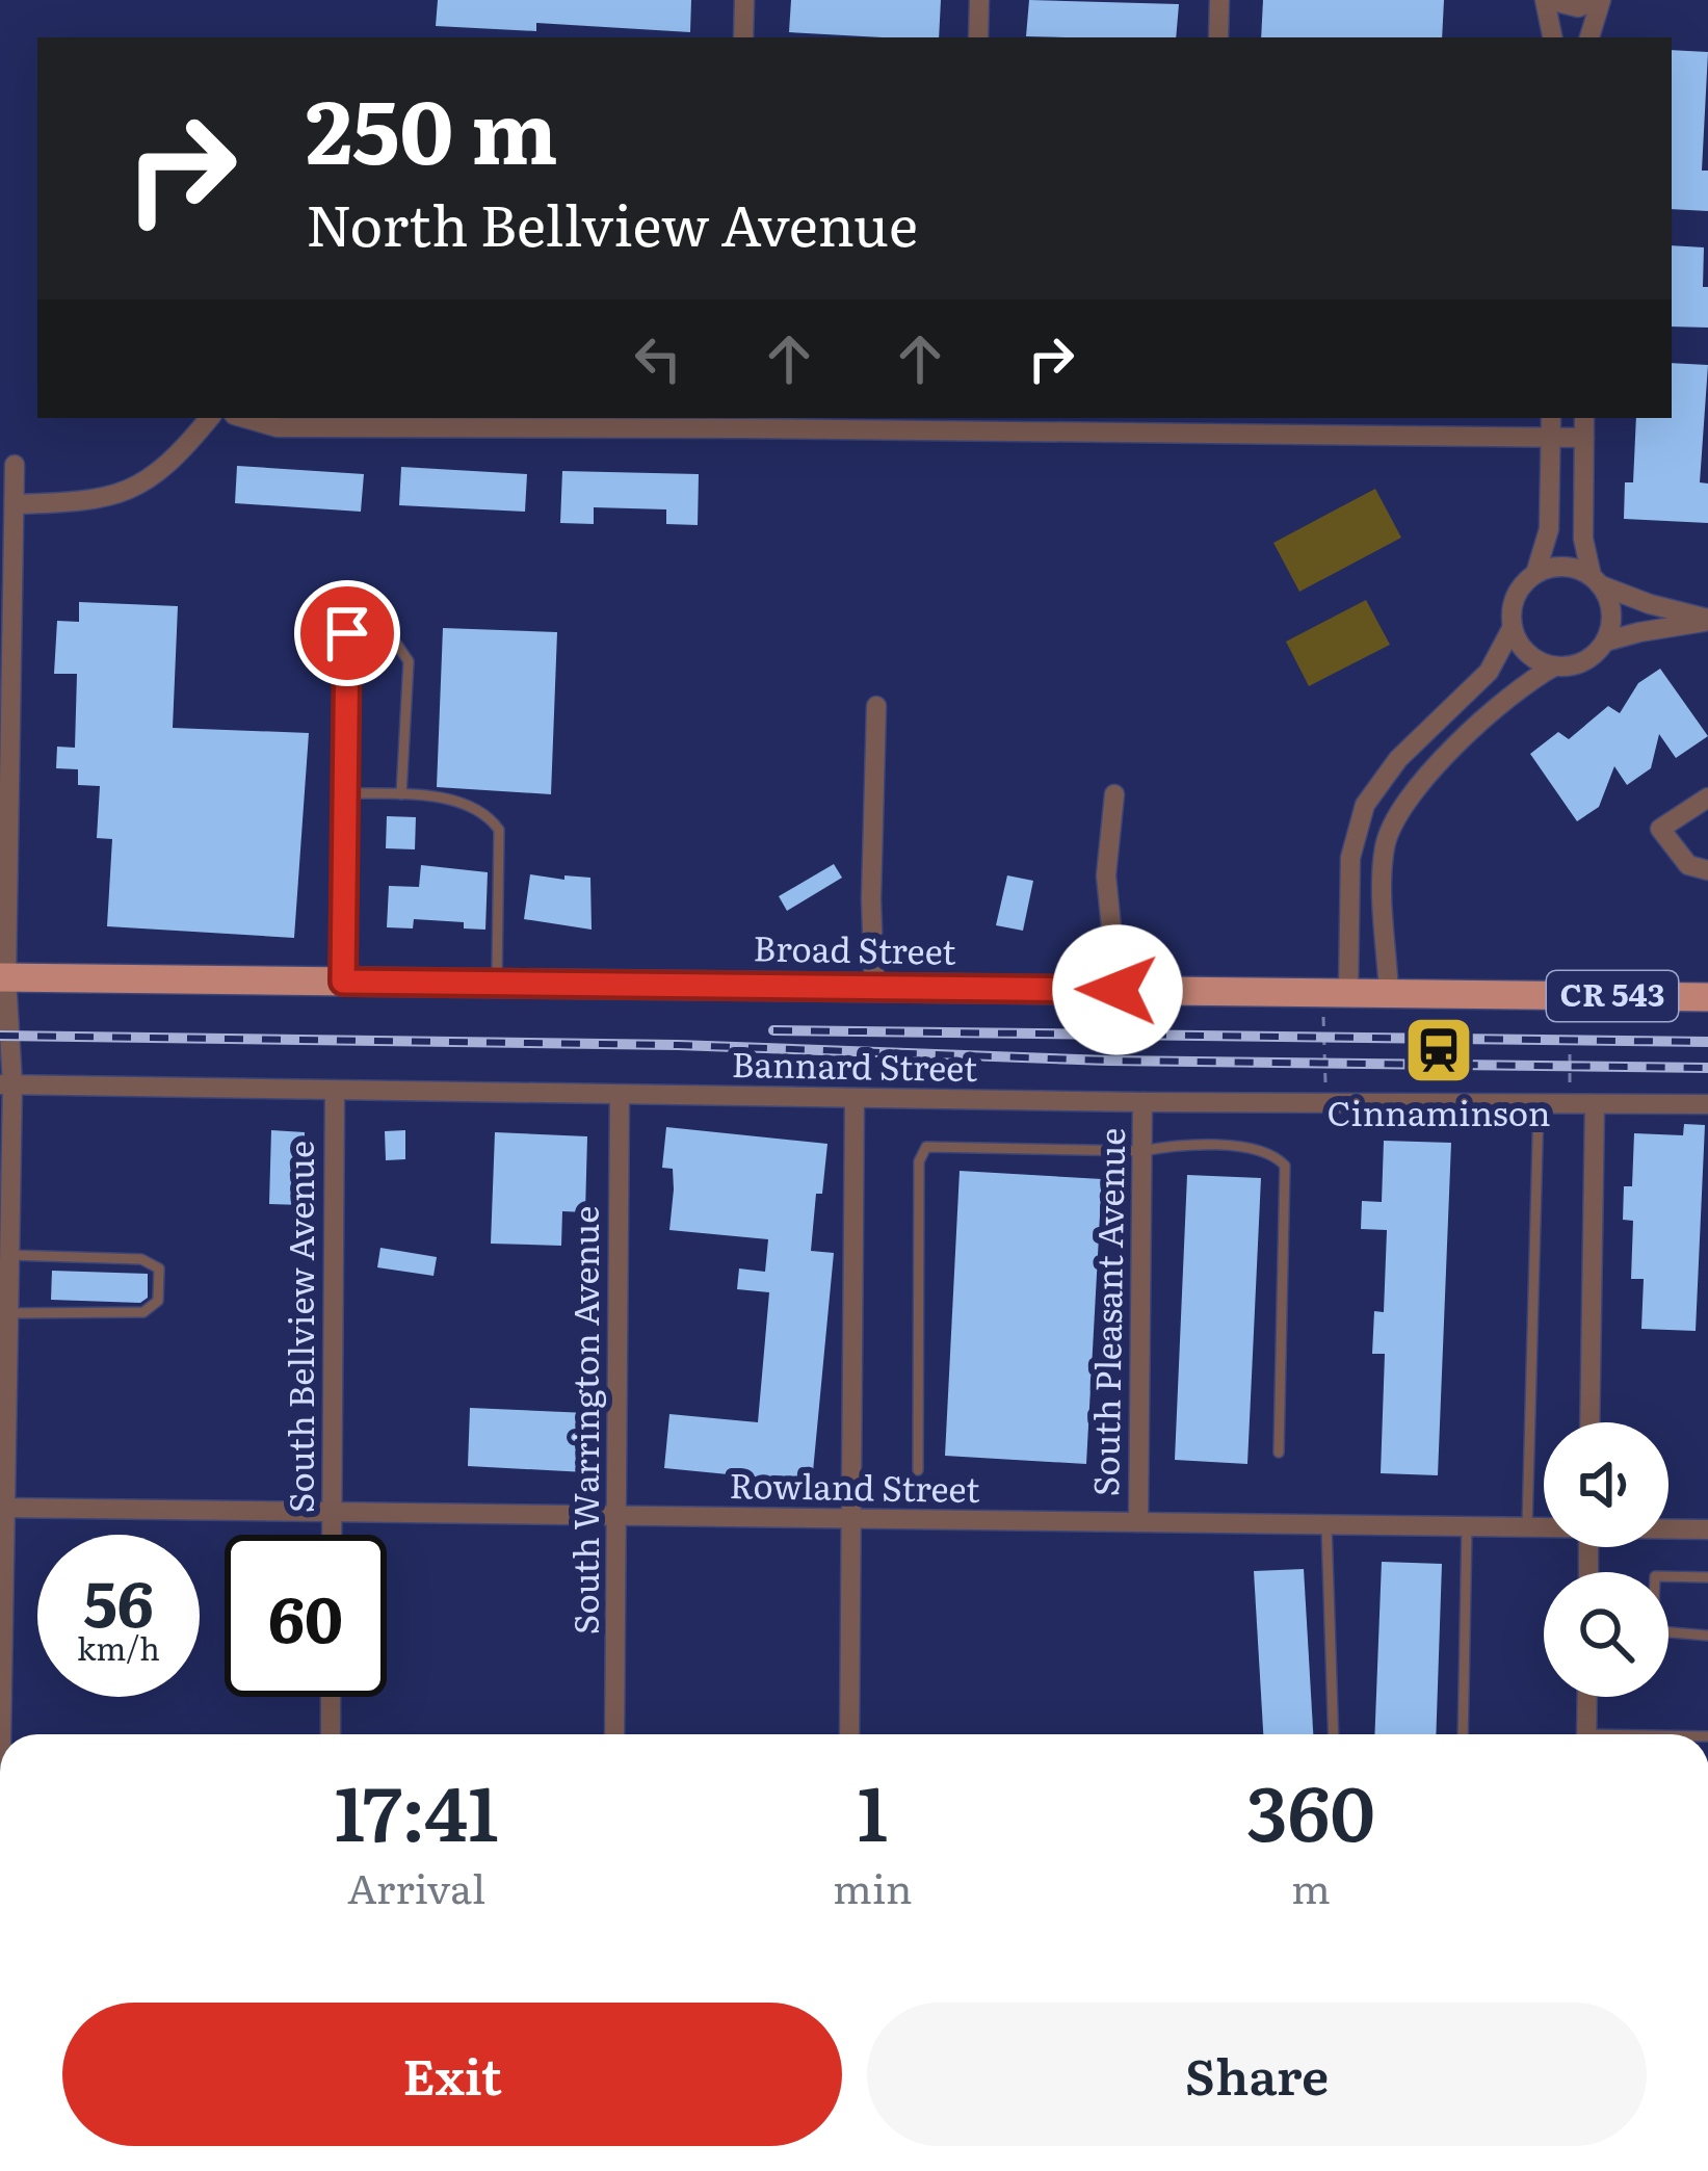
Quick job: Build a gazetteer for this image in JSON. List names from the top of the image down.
{
  "streets": {
    "main road": ["Broad Street", "CR 543"],
    "street": [
      "Bannard Street",
      "South Pleasant Avenue",
      "South Bellview Avenue",
      "South Warrington Avenue",
      "Rowland Street"
    ]
  },
  "crossings": [
    ["Bannard Street", "South Pleasant Avenue"],
    ["Bannard Street", "South Bellview Avenue"],
    ["Bannard Street", "South Warrington Avenue"],
    ["South Pleasant Avenue", "Rowland Street"],
    ["South Bellview Avenue", "Rowland Street"],
    ["South Warrington Avenue", "Rowland Street"]
  ],
  "places": {
    "station": ["Cinnaminson"]
  },
  "page": {
    "turn": ["250 m", "North Bellview Avenue"],
    "speed": "56 km/h",
    "limit": "60",
    "eta": [
      "17:41",
      "Arrival",
      "1",
      "min",
      "360",
      "m"
    ],
    "buttons": ["Exit", "Share"]
  }
}
